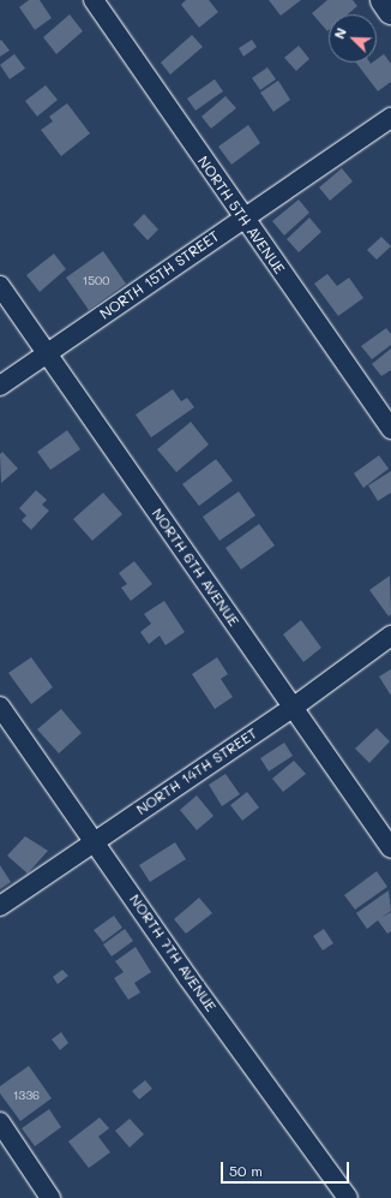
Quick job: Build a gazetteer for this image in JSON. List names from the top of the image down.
{
  "streets": {
    "street": [
      "NORTH 5TH AVENUE",
      "NORTH 15TH STREET",
      "NORTH 6TH AVENUE",
      "NORTH 14TH STREET",
      "NORTH 7TH AVENUE"
    ]
  },
  "crossings": [
    ["NORTH 5TH AVENUE", "NORTH 15TH STREET"],
    ["NORTH 15TH STREET", "NORTH 6TH AVENUE"],
    ["NORTH 6TH AVENUE", "NORTH 14TH STREET"],
    ["NORTH 14TH STREET", "NORTH 7TH AVENUE"]
  ],
  "house_numbers": ["1500", "1336"],
  "scale_bar": "50 m",
  "north": "top left"
}
